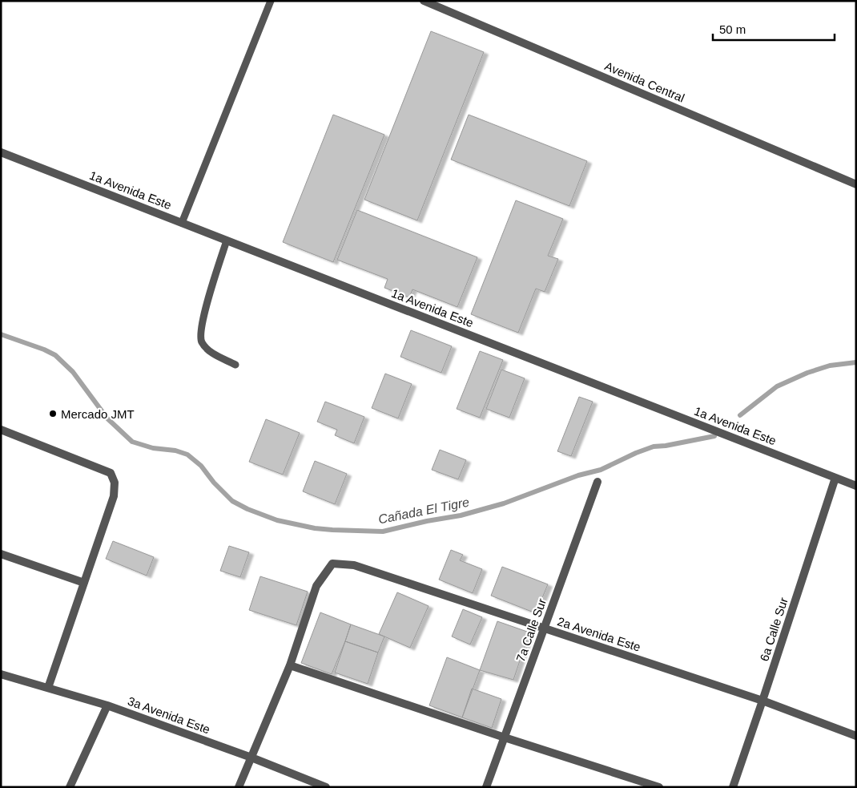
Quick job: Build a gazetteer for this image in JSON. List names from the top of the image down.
{
  "streets": {
    "street": [
      "Avenida Central",
      "1a Avenida Este",
      "6a Calle Sur",
      "7a Calle Sur",
      "2a Avenida Este",
      "3a Avenida Este"
    ]
  },
  "crossings": [
    ["1a Avenida Este", "6a Calle Sur"],
    ["6a Calle Sur", "2a Avenida Este"],
    ["7a Calle Sur", "2a Avenida Este"]
  ],
  "water": ["Cañada El Tigre"],
  "places": ["Mercado JMT"],
  "scale_bar": "50 m"
}
